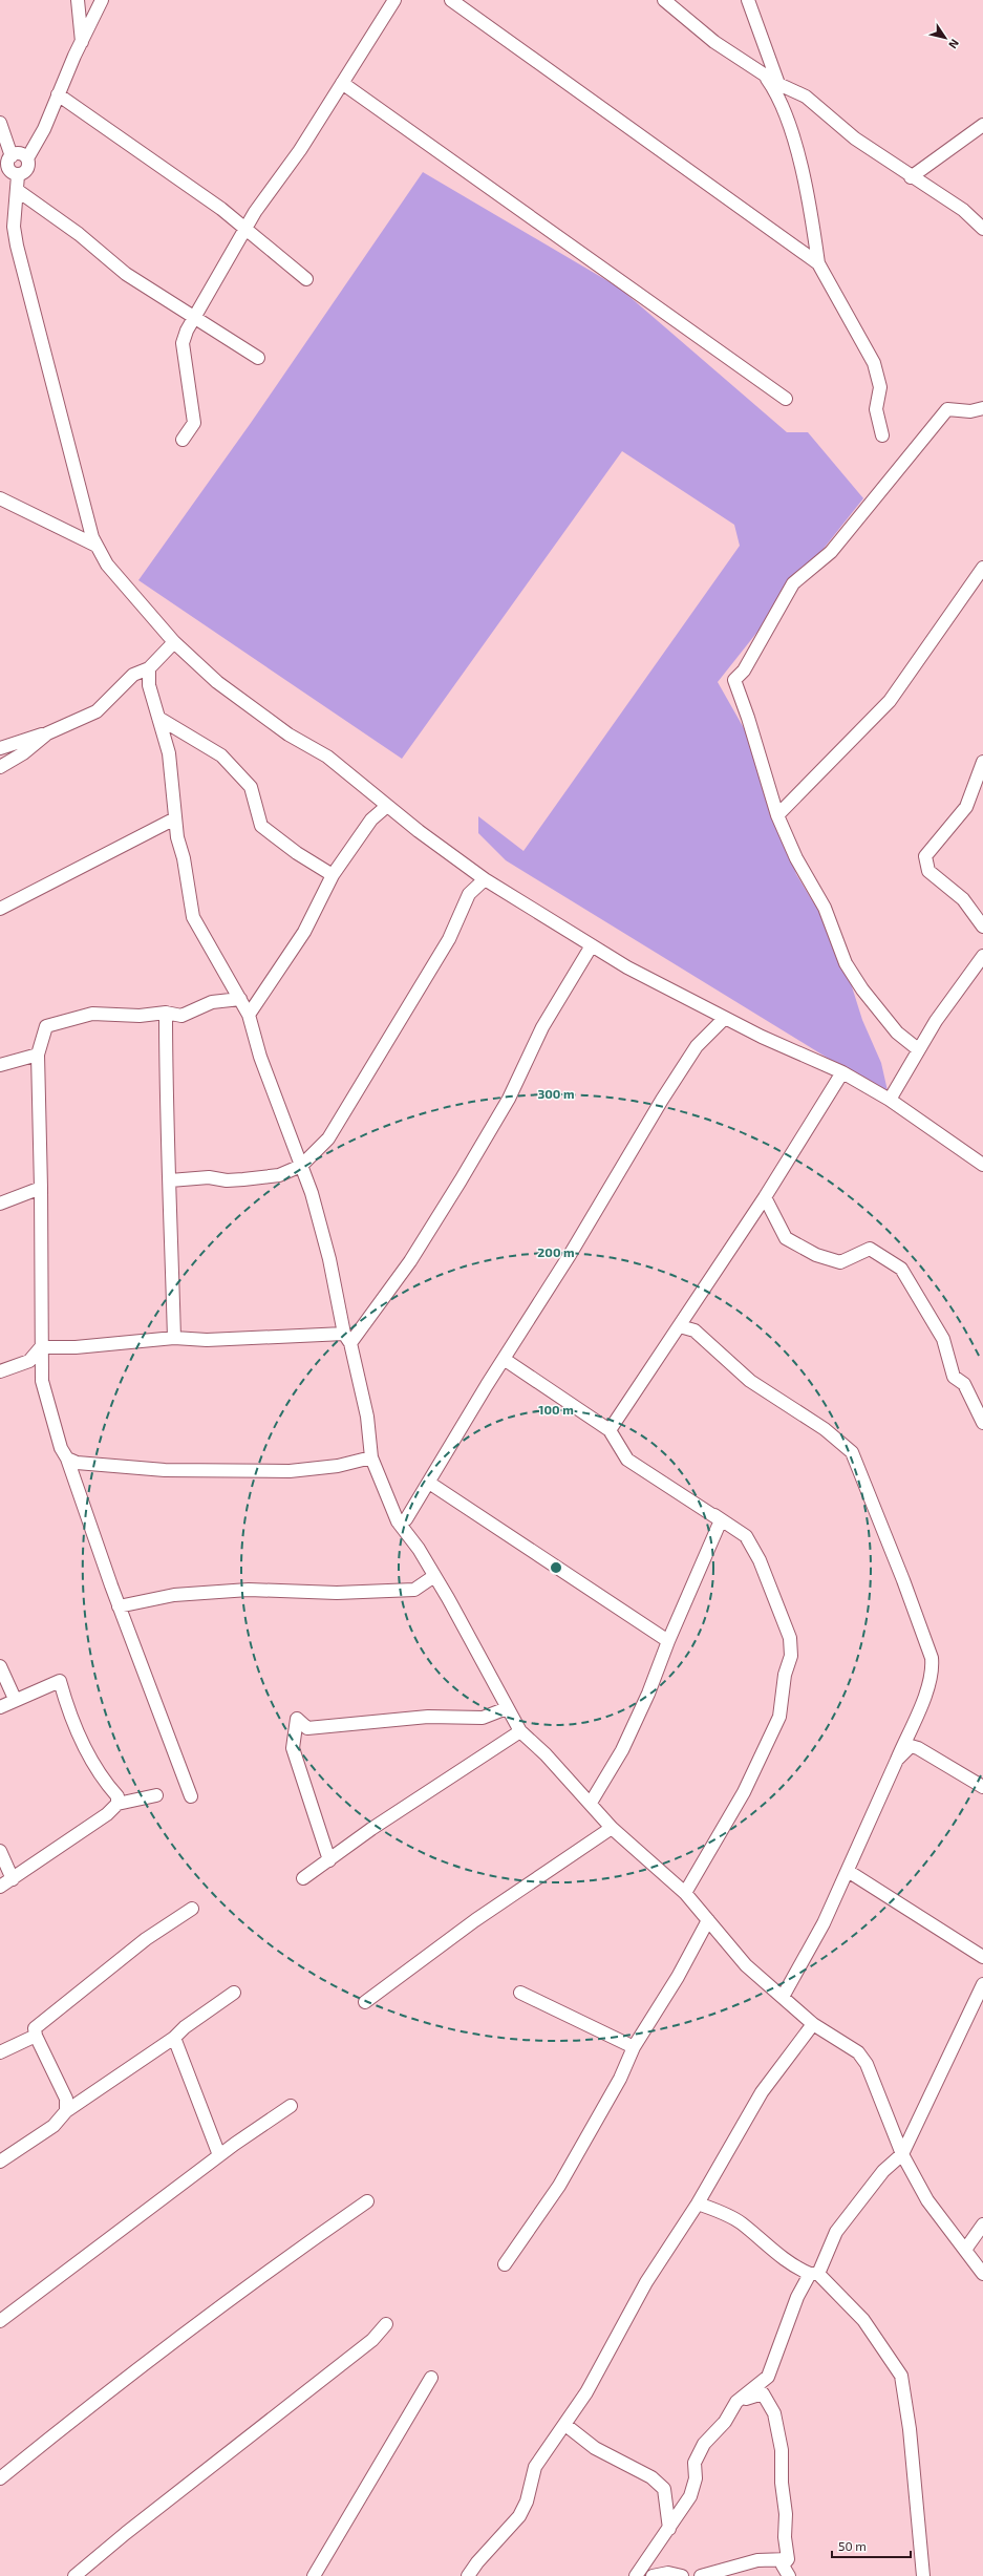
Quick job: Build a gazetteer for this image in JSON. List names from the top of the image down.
{
  "scale_bar": "50 m",
  "north": "bottom right",
  "rings": ["300 m", "200 m", "100 m"]
}
